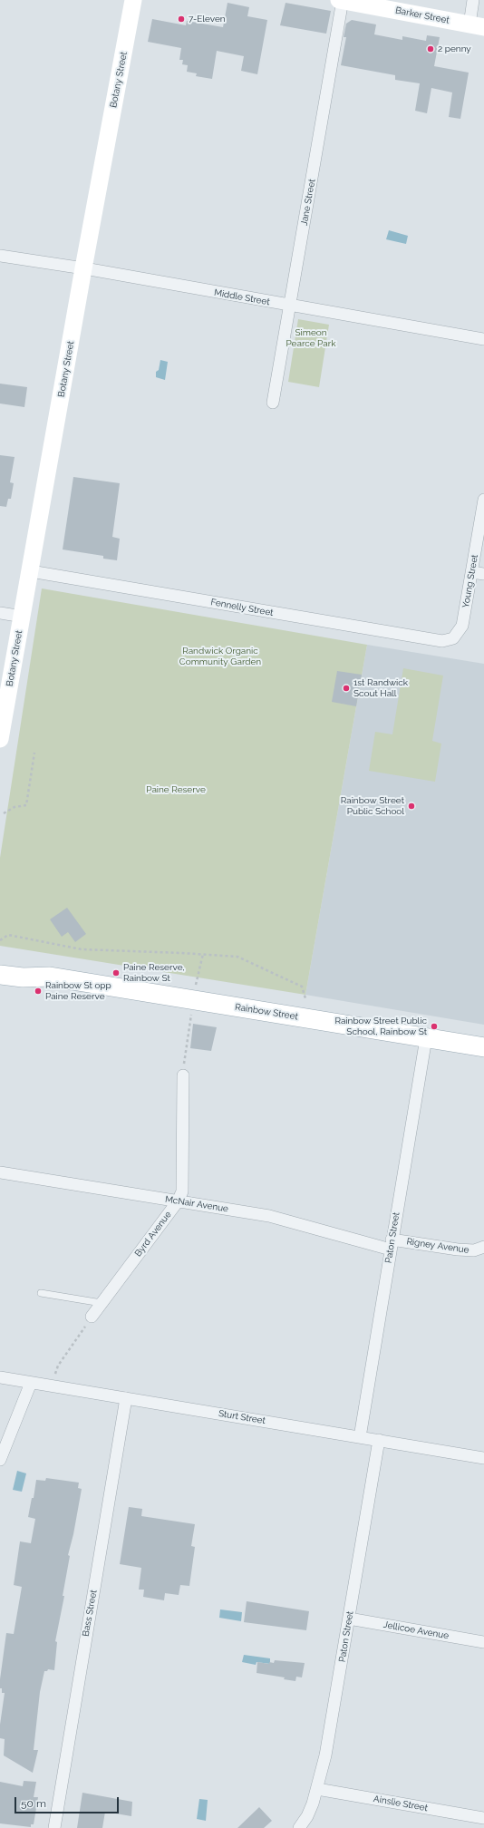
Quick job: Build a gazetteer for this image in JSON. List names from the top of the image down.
{
  "streets": {
    "main road": ["Rainbow Street"],
    "street": [
      "Barker Street",
      "Botany Street",
      "Jane Street",
      "Middle Street",
      "Young Street",
      "Fennelly Street",
      "McNair Avenue",
      "Byrd Avenue",
      "Paton Street",
      "Rigney Avenue",
      "Sturt Street",
      "Bass Street",
      "Jellicoe Avenue",
      "Ainslie Street"
    ]
  },
  "crossings": [
    ["Barker Street", "Jane Street"],
    ["Botany Street", "Middle Street"],
    ["Botany Street", "Fennelly Street"],
    ["Jane Street", "Middle Street"],
    ["Young Street", "Fennelly Street"],
    ["Rainbow Street", "Paton Street"],
    ["McNair Avenue", "Byrd Avenue"],
    ["McNair Avenue", "Paton Street"],
    ["McNair Avenue", "Rigney Avenue"],
    ["Paton Street", "Rigney Avenue"],
    ["Paton Street", "Sturt Street"],
    ["Paton Street", "Jellicoe Avenue"],
    ["Paton Street", "Ainslie Street"],
    ["Sturt Street", "Bass Street"]
  ],
  "parks": ["Simeon Pearce Park", "Randwick Organic Community Garden", "Paine Reserve"],
  "places": [
    "7-Eleven",
    "2 penny",
    "1st Randwick Scout Hall",
    "Rainbow Street Public School",
    "Paine Reserve, Rainbow St",
    "Rainbow St opp Paine Reserve",
    "Rainbow Street Public School, Rainbow St"
  ],
  "scale_bar": "50 m"
}
